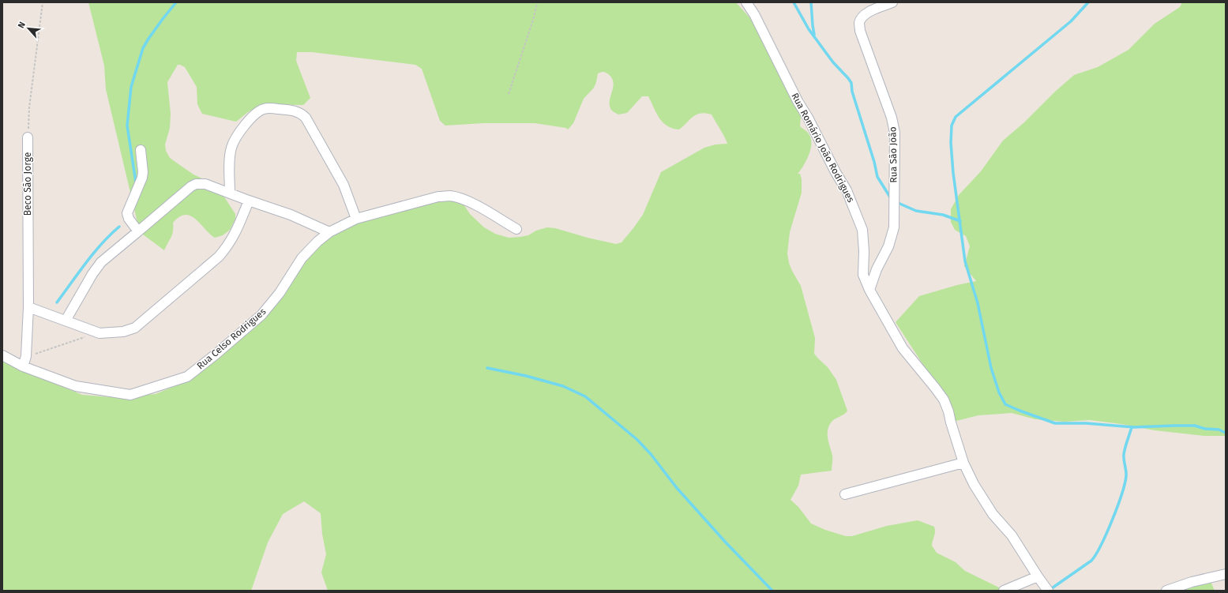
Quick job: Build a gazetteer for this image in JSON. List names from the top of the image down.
{
  "streets": {
    "street": [
      "Rua Romário João Rodrigues",
      "Rua São João",
      "Beco São Jorge",
      "Rua Celso Rodrigues"
    ]
  },
  "crossings": [
    ["Rua Romário João Rodrigues", "Rua São João"],
    ["Beco São Jorge", "Rua Celso Rodrigues"]
  ],
  "north": "top left"
}
